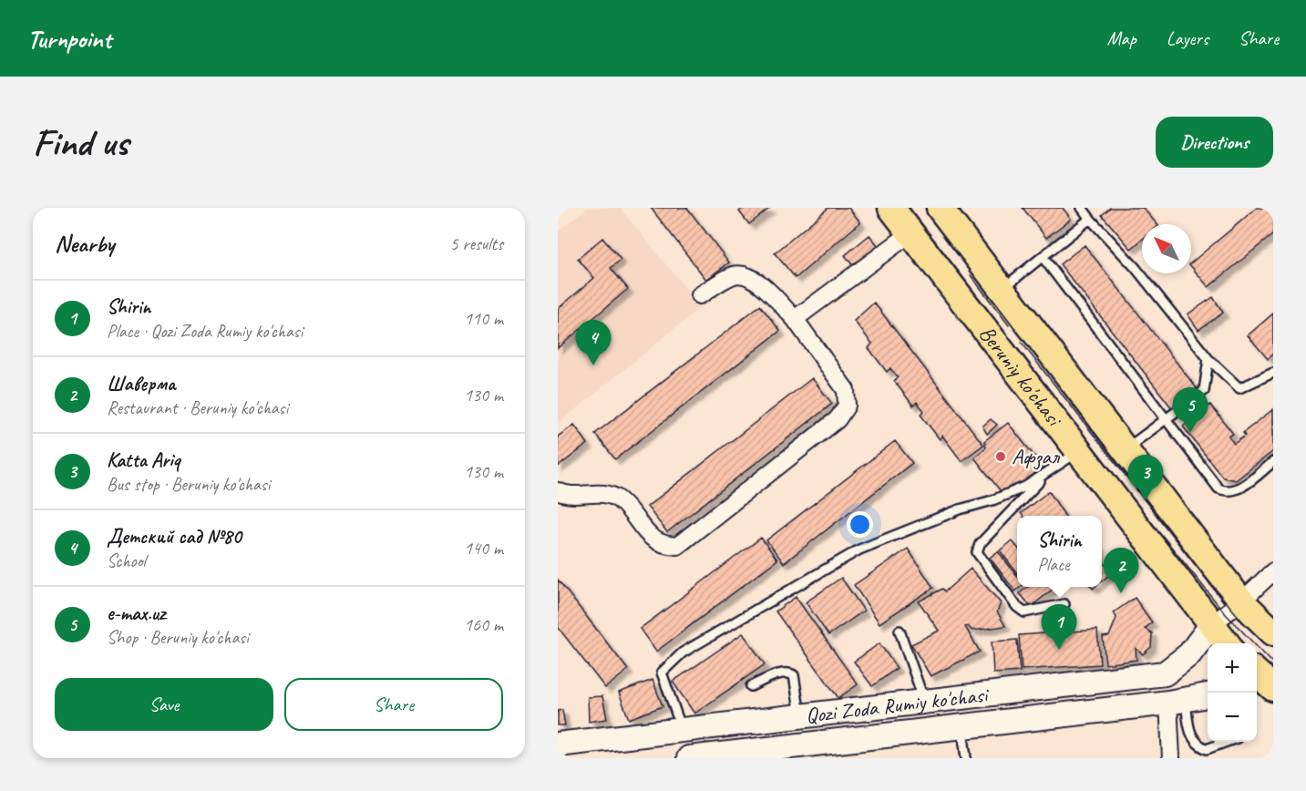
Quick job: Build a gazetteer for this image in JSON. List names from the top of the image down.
{
  "streets": {
    "main road": ["Beruniy ko'chasi"],
    "street": ["Qozi Zoda Rumiy ko'chasi"]
  },
  "crossings": [
    ["Beruniy ko'chasi", "Qozi Zoda Rumiy ko'chasi"]
  ],
  "places": ["Афзал"],
  "north": "top left",
  "page": {
    "header": "Turnpoint",
    "nav": ["Map", "Layers", "Share"],
    "buttons": [
      "Directions",
      ["Save", "Share"]
    ],
    "title": "Find us",
    "heading": ["Nearby", "5 results"],
    "list": [
      {
        "mark": "1",
        "name": "Shirin",
        "note": "Place · Qozi Zoda Rumiy ko'chasi",
        "value": "110 m"
      },
      {
        "mark": "2",
        "name": "Шаверма",
        "note": "Restaurant · Beruniy ko'chasi",
        "value": "130 m"
      },
      {
        "mark": "3",
        "name": "Katta Ariq",
        "note": "Bus stop · Beruniy ko'chasi",
        "value": "130 m"
      },
      {
        "mark": "4",
        "name": "Детский сад №80",
        "note": "School",
        "value": "140 m"
      },
      {
        "mark": "5",
        "name": "e-max.uz",
        "note": "Shop · Beruniy ko'chasi",
        "value": "160 m"
      }
    ],
    "pins": [
      "4",
      "5",
      "3",
      "2",
      "1"
    ],
    "popup": ["Shirin", "Place"],
    "map_buttons": ["+", "−"]
  }
}
